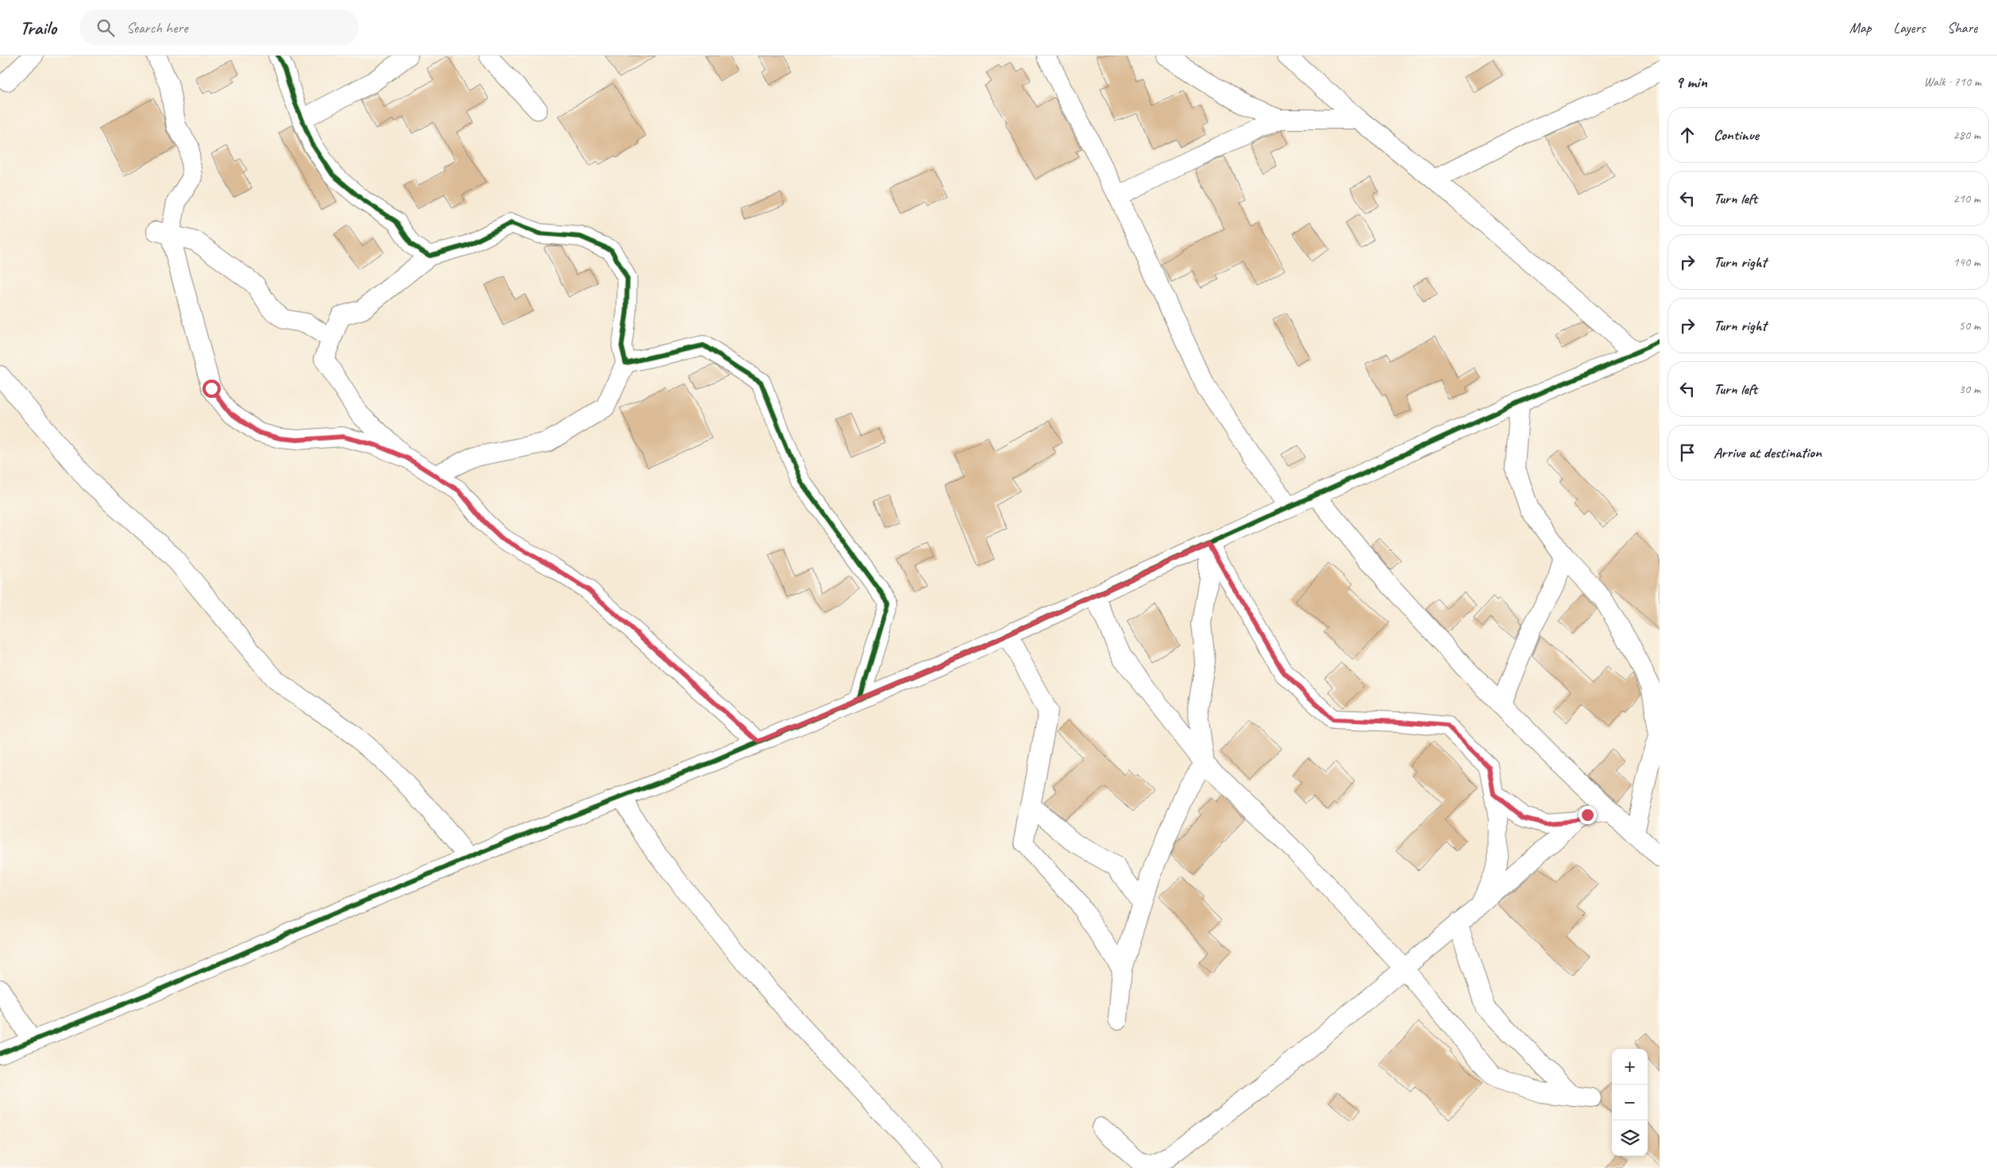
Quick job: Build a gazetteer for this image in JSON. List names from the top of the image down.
{
  "page": {
    "header": "Trailo",
    "search": "Search here",
    "nav": ["Map", "Layers", "Share"],
    "heading": ["9 min", "Walk · 710 m"],
    "list": [
      ["Continue", "280 m"],
      ["Turn left", "210 m"],
      ["Turn right", "140 m"],
      ["Turn right", "50 m"],
      ["Turn left", "30 m"],
      "Arrive at destination"
    ],
    "map_buttons": ["+", "−"]
  }
}
